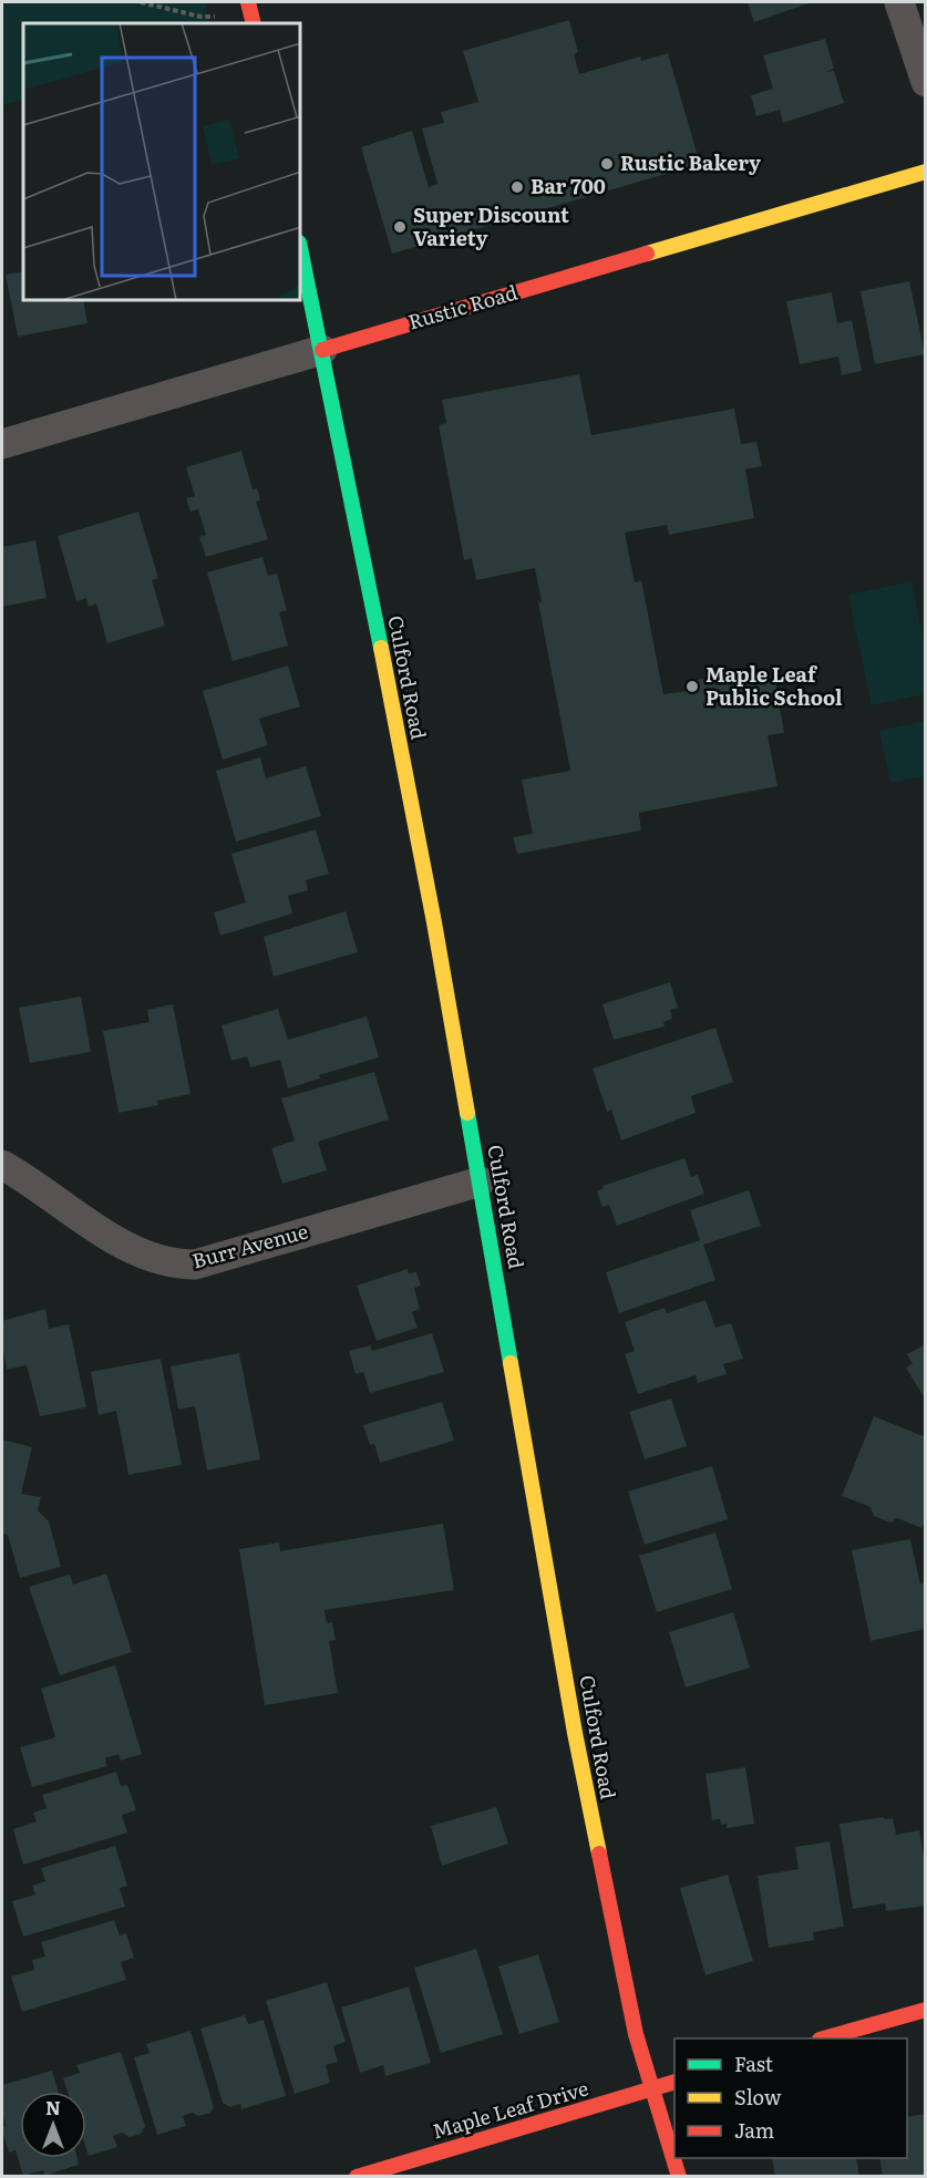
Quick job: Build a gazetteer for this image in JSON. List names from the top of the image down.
{
  "streets": {
    "street": [
      "Rustic Road",
      "Culford Road",
      "Burr Avenue",
      "Maple Leaf Drive"
    ]
  },
  "crossings": [
    ["Rustic Road", "Culford Road"],
    ["Culford Road", "Burr Avenue"],
    ["Culford Road", "Maple Leaf Drive"]
  ],
  "places": [
    "Rustic Bakery",
    "Bar 700",
    "Super Discount Variety",
    "Maple Leaf Public School"
  ],
  "legend": ["Fast", "Slow", "Jam"],
  "north": "top"
}
